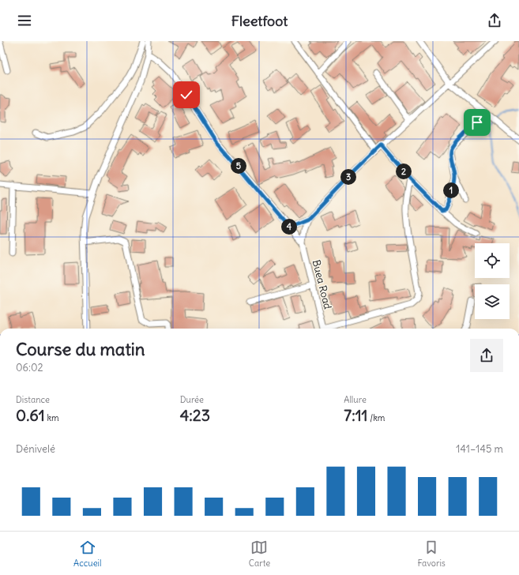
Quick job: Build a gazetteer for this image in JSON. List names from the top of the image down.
{
  "streets": {
    "street": ["Buea Road"]
  },
  "page": {
    "header": "Fleetfoot",
    "pins": [
      "5",
      "2",
      "3",
      "1",
      "4"
    ],
    "heading": ["Course du matin", "06:02"],
    "stats": [
      ["Distance", "0.61 km"],
      ["Durée", "4:23"],
      ["Allure", "7:11 /km"]
    ],
    "chart": ["Dénivelé", "141–145 m"],
    "tabs": ["Accueil", "Carte", "Favoris"]
  }
}
